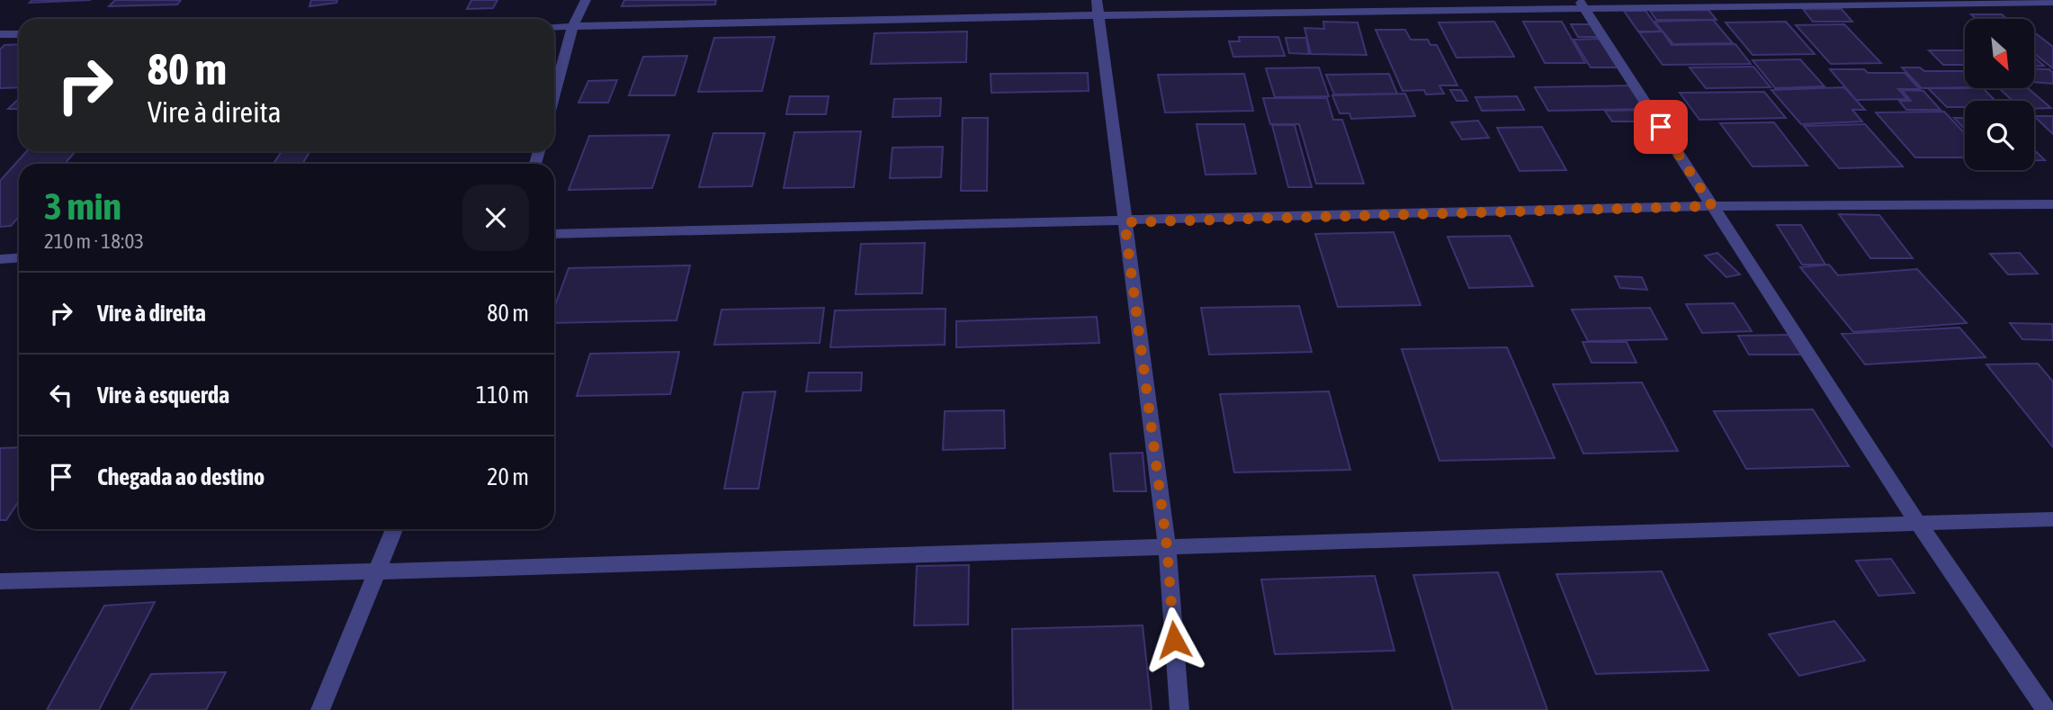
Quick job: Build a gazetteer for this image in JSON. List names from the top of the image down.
{
  "north": "bottom right",
  "page": {
    "turn": ["80 m", "Vire à direita"],
    "heading": ["3 min", "210 m · 18:03"],
    "list": [
      {
        "name": "Vire à direita",
        "value": "80 m"
      },
      {
        "name": "Vire à esquerda",
        "value": "110 m"
      },
      {
        "name": "Chegada ao destino",
        "value": "20 m"
      }
    ]
  }
}
